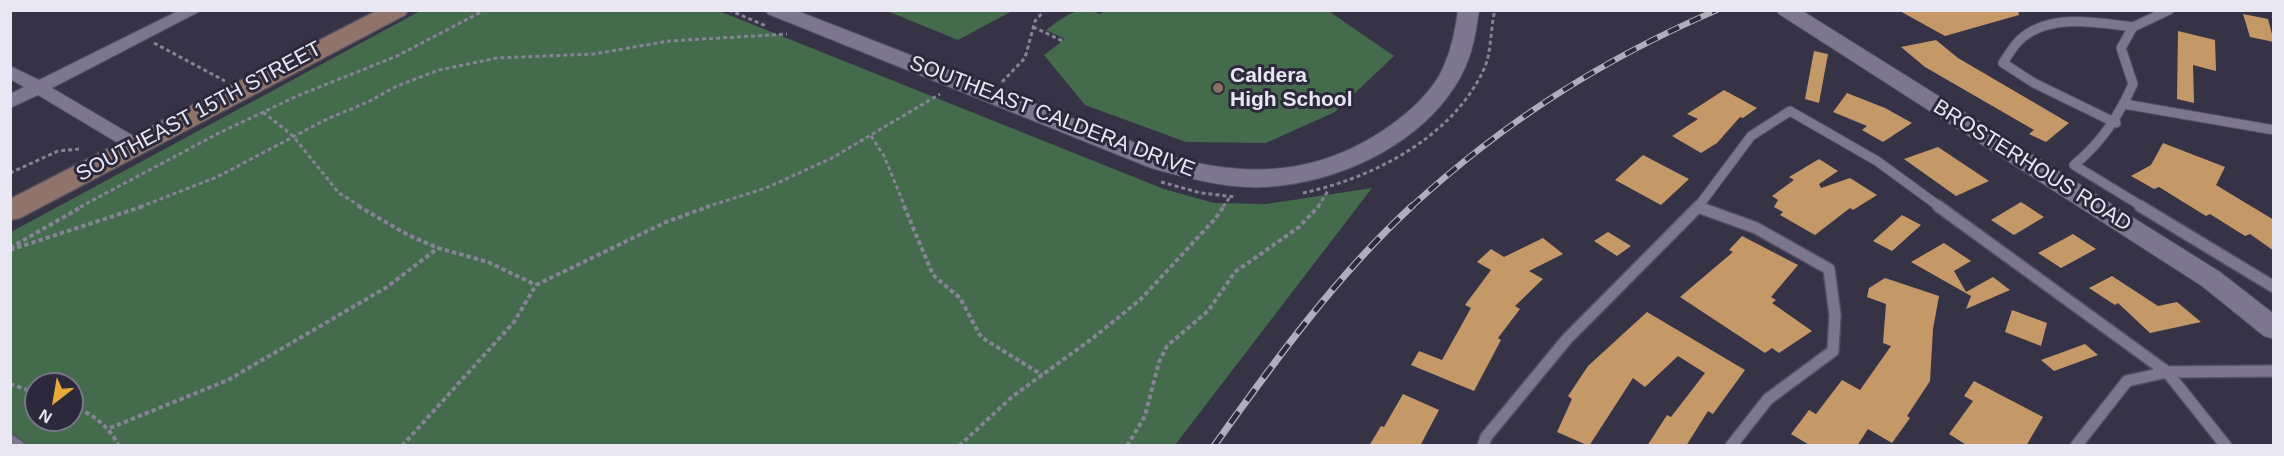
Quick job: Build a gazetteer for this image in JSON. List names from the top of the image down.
{
  "streets": {
    "main road": ["SOUTHEAST 15TH STREET"],
    "street": ["SOUTHEAST CALDERA DRIVE", "BROSTERHOUS ROAD"]
  },
  "places": ["Caldera High School"],
  "north": "bottom left"
}
